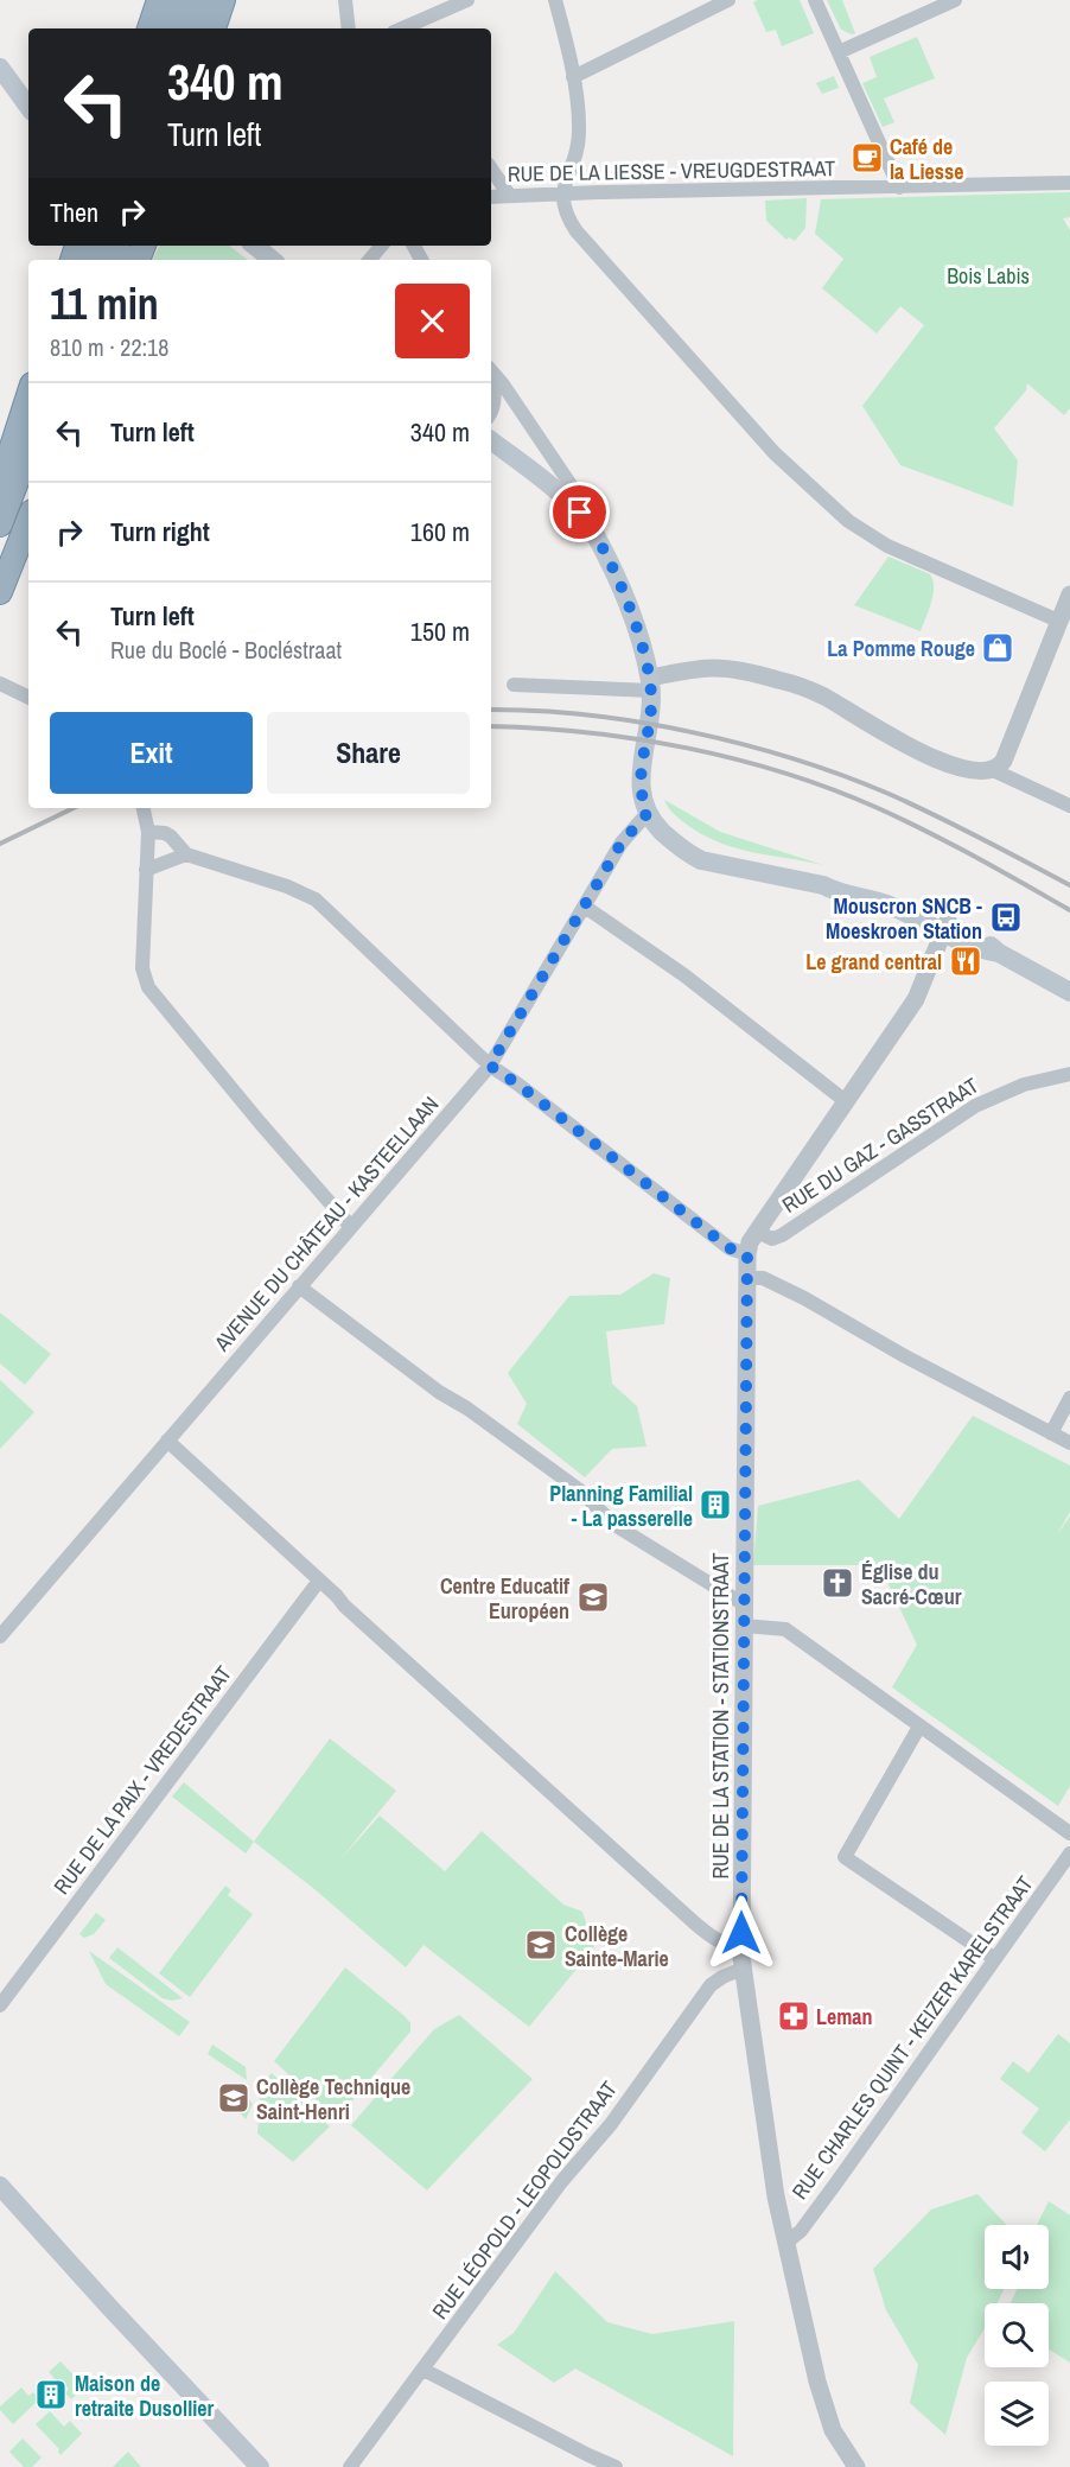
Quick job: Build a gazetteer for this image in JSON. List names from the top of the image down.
{
  "streets": {
    "street": [
      "RUE DE LA LIESSE - VREUGDESTRAAT",
      "RUE DU GAZ - GASSTRAAT",
      "AVENUE DU CHÂTEAU - KASTEELLAAN",
      "RUE DE LA STATION - STATIONSTRAAT",
      "RUE DE LA PAIX - VREDESTRAAT",
      "RUE CHARLES QUINT - KEIZER KARELSTRAAT",
      "RUE LÉOPOLD - LEOPOLDSTRAAT"
    ]
  },
  "crossings": [
    ["RUE DU GAZ - GASSTRAAT", "RUE DE LA STATION - STATIONSTRAAT"],
    ["RUE DE LA STATION - STATIONSTRAAT", "RUE CHARLES QUINT - KEIZER KARELSTRAAT"],
    ["RUE DE LA STATION - STATIONSTRAAT", "RUE LÉOPOLD - LEOPOLDSTRAAT"]
  ],
  "parks": ["Bois Labis"],
  "places": {
    "cafe": ["Café de la Liesse"],
    "shop": ["La Pomme Rouge"],
    "bus stop": ["Mouscron SNCB - Moeskroen Station"],
    "restaurant": ["Le grand central"],
    "building": ["Planning Familial - La passerelle", "Maison de retraite Dusollier"],
    "church": ["Église du Sacré-Cœur"],
    "school or university": ["Centre Educatif Européen", "Collège Sainte-Marie", "Collège Technique Saint-Henri"],
    "pharmacy": ["Leman"]
  },
  "page": {
    "turn": ["340 m", "Turn left"],
    "then": "Then",
    "heading": ["11 min", "810 m · 22:18"],
    "list": [
      {
        "name": "Turn left",
        "value": "340 m"
      },
      {
        "name": "Turn right",
        "value": "160 m"
      },
      {
        "name": "Turn left",
        "note": "Rue du Boclé - Bocléstraat",
        "value": "150 m"
      }
    ],
    "buttons": ["Exit", "Share"]
  }
}
